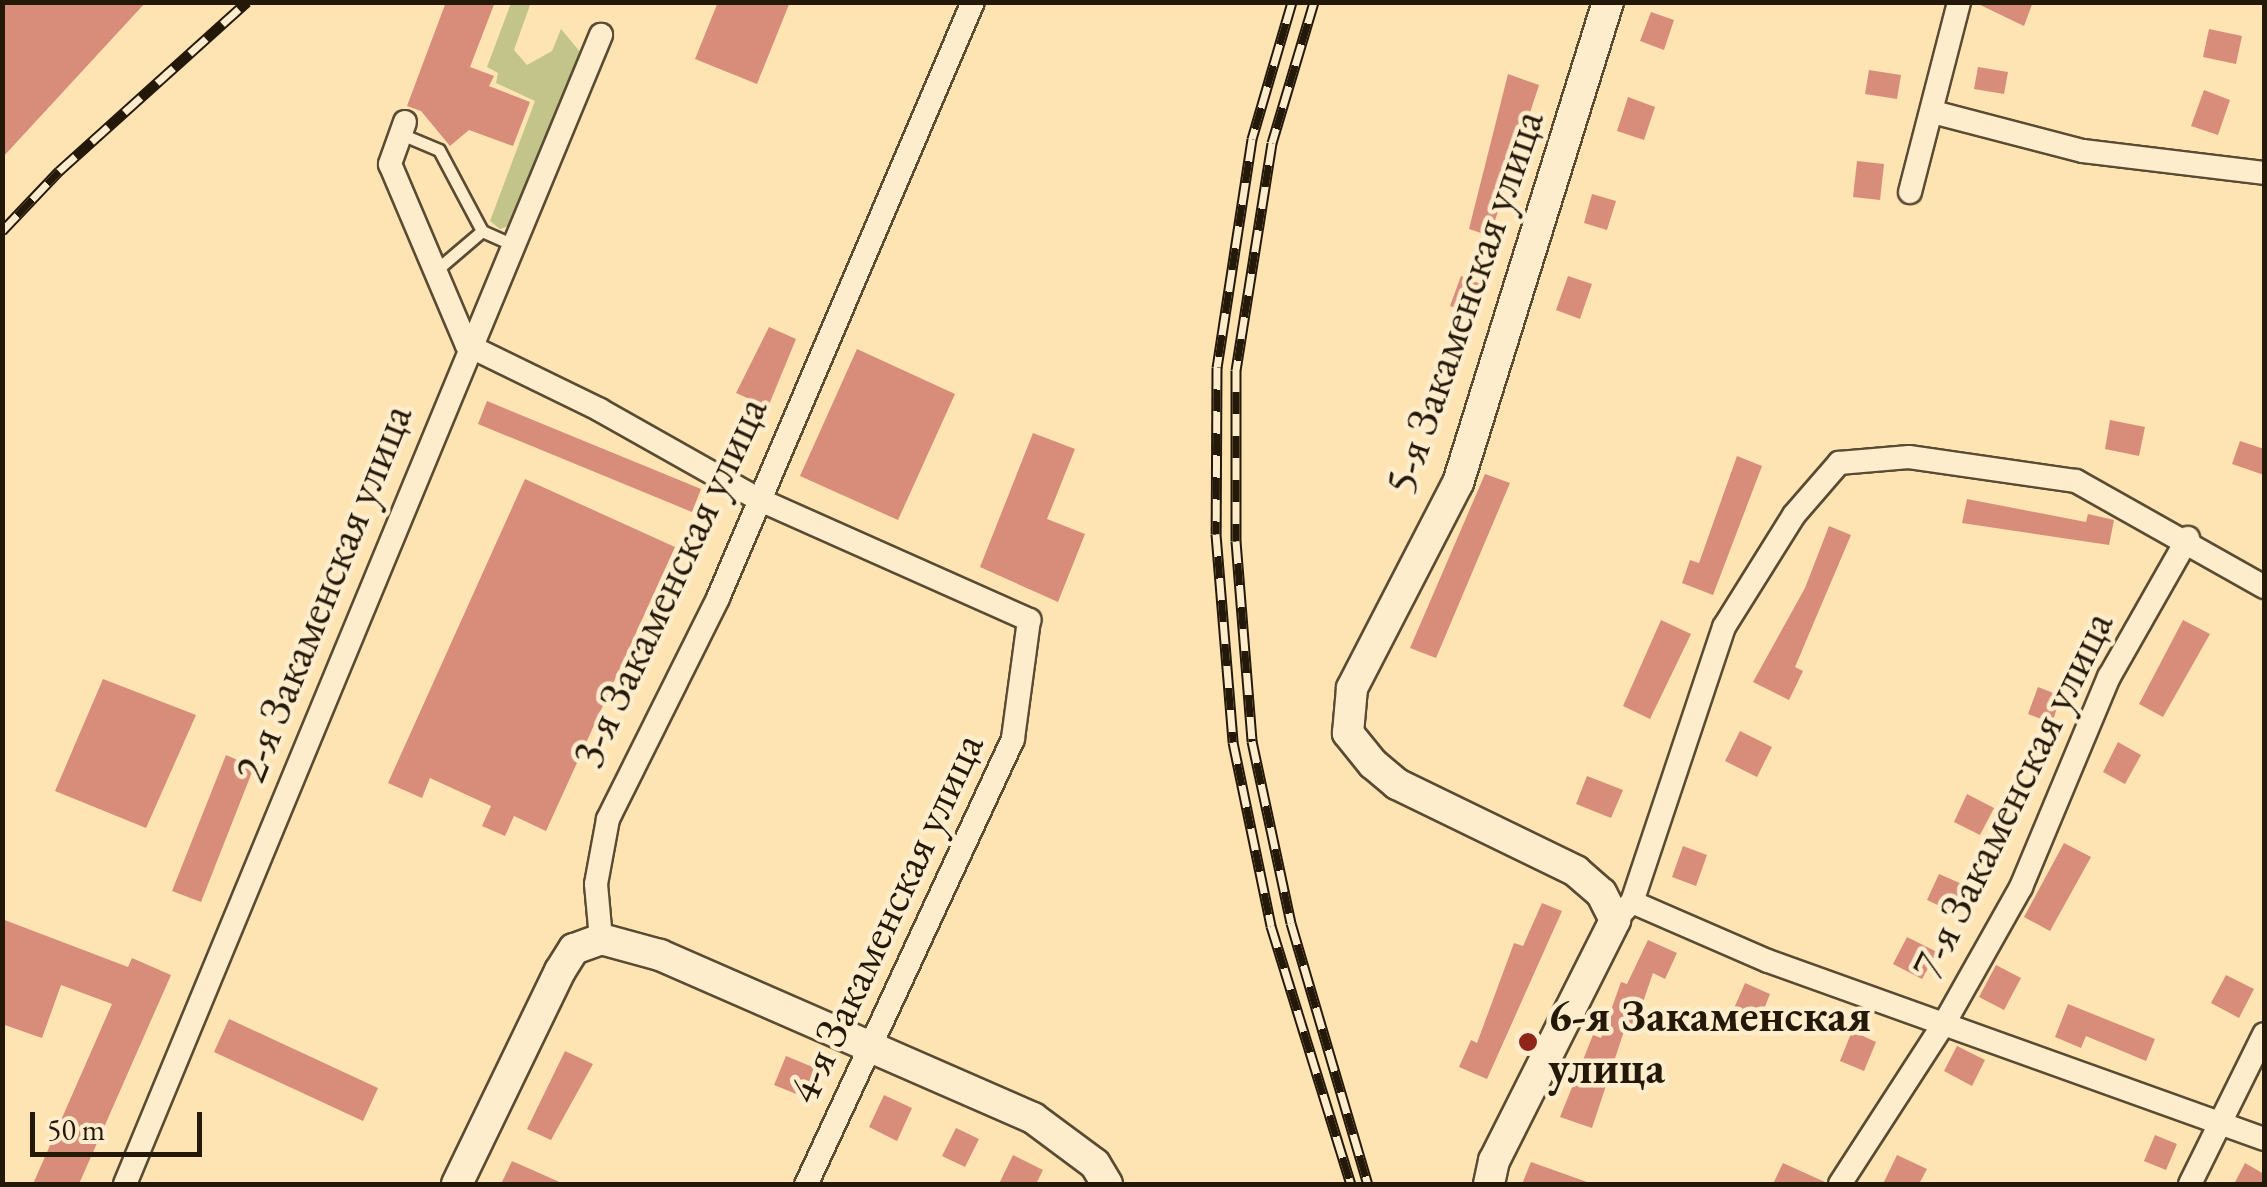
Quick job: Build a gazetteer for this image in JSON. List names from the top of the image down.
{
  "streets": {
    "street": [
      "5-я Закаменская улица",
      "3-я Закаменская улица",
      "2-я Закаменская улица",
      "7-я Закаменская улица",
      "4-я Закаменская улица"
    ]
  },
  "crossings": [
    ["3-я Закаменская улица", "4-я Закаменская улица"]
  ],
  "places": ["6-я Закаменская улица"],
  "scale_bar": "50 m"
}
